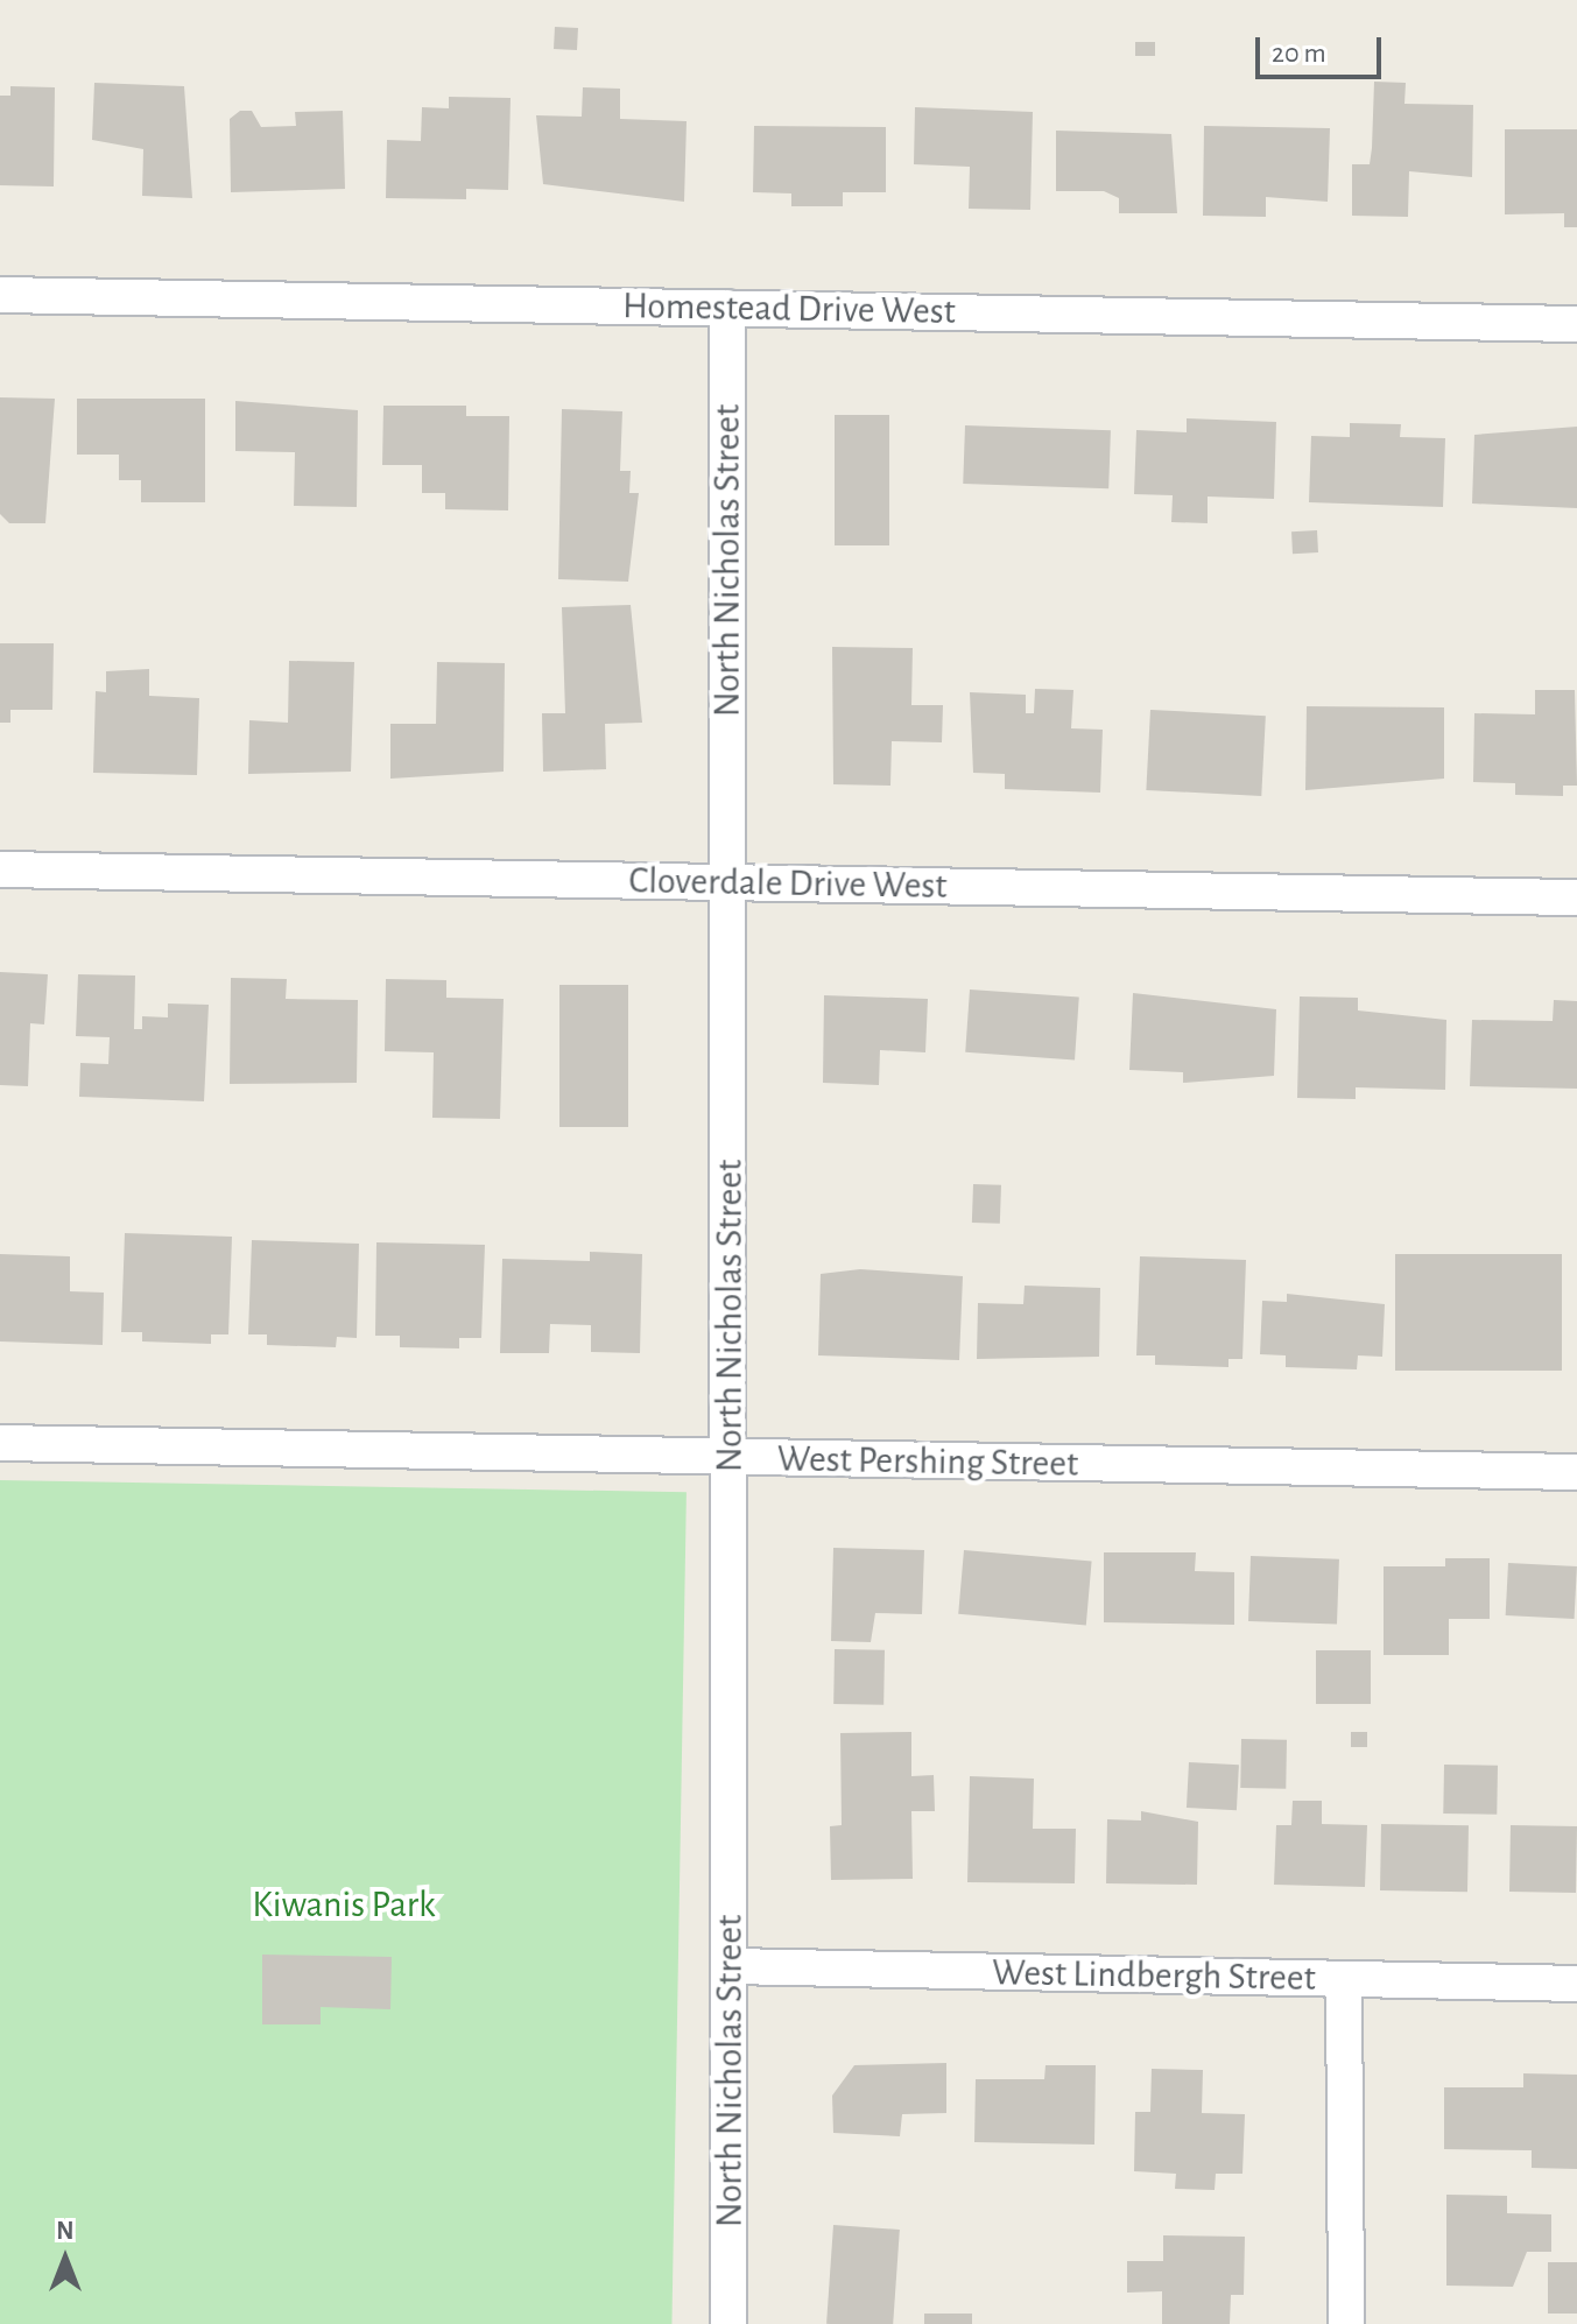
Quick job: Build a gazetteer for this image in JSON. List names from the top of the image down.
{
  "streets": {
    "street": [
      "Homestead Drive West",
      "North Nicholas Street",
      "Cloverdale Drive West",
      "West Pershing Street",
      "West Lindbergh Street"
    ]
  },
  "crossings": [
    ["Homestead Drive West", "North Nicholas Street"],
    ["North Nicholas Street", "Cloverdale Drive West"],
    ["North Nicholas Street", "West Pershing Street"],
    ["North Nicholas Street", "West Lindbergh Street"]
  ],
  "parks": ["Kiwanis Park"],
  "scale_bar": "20 m",
  "north": "top"
}
